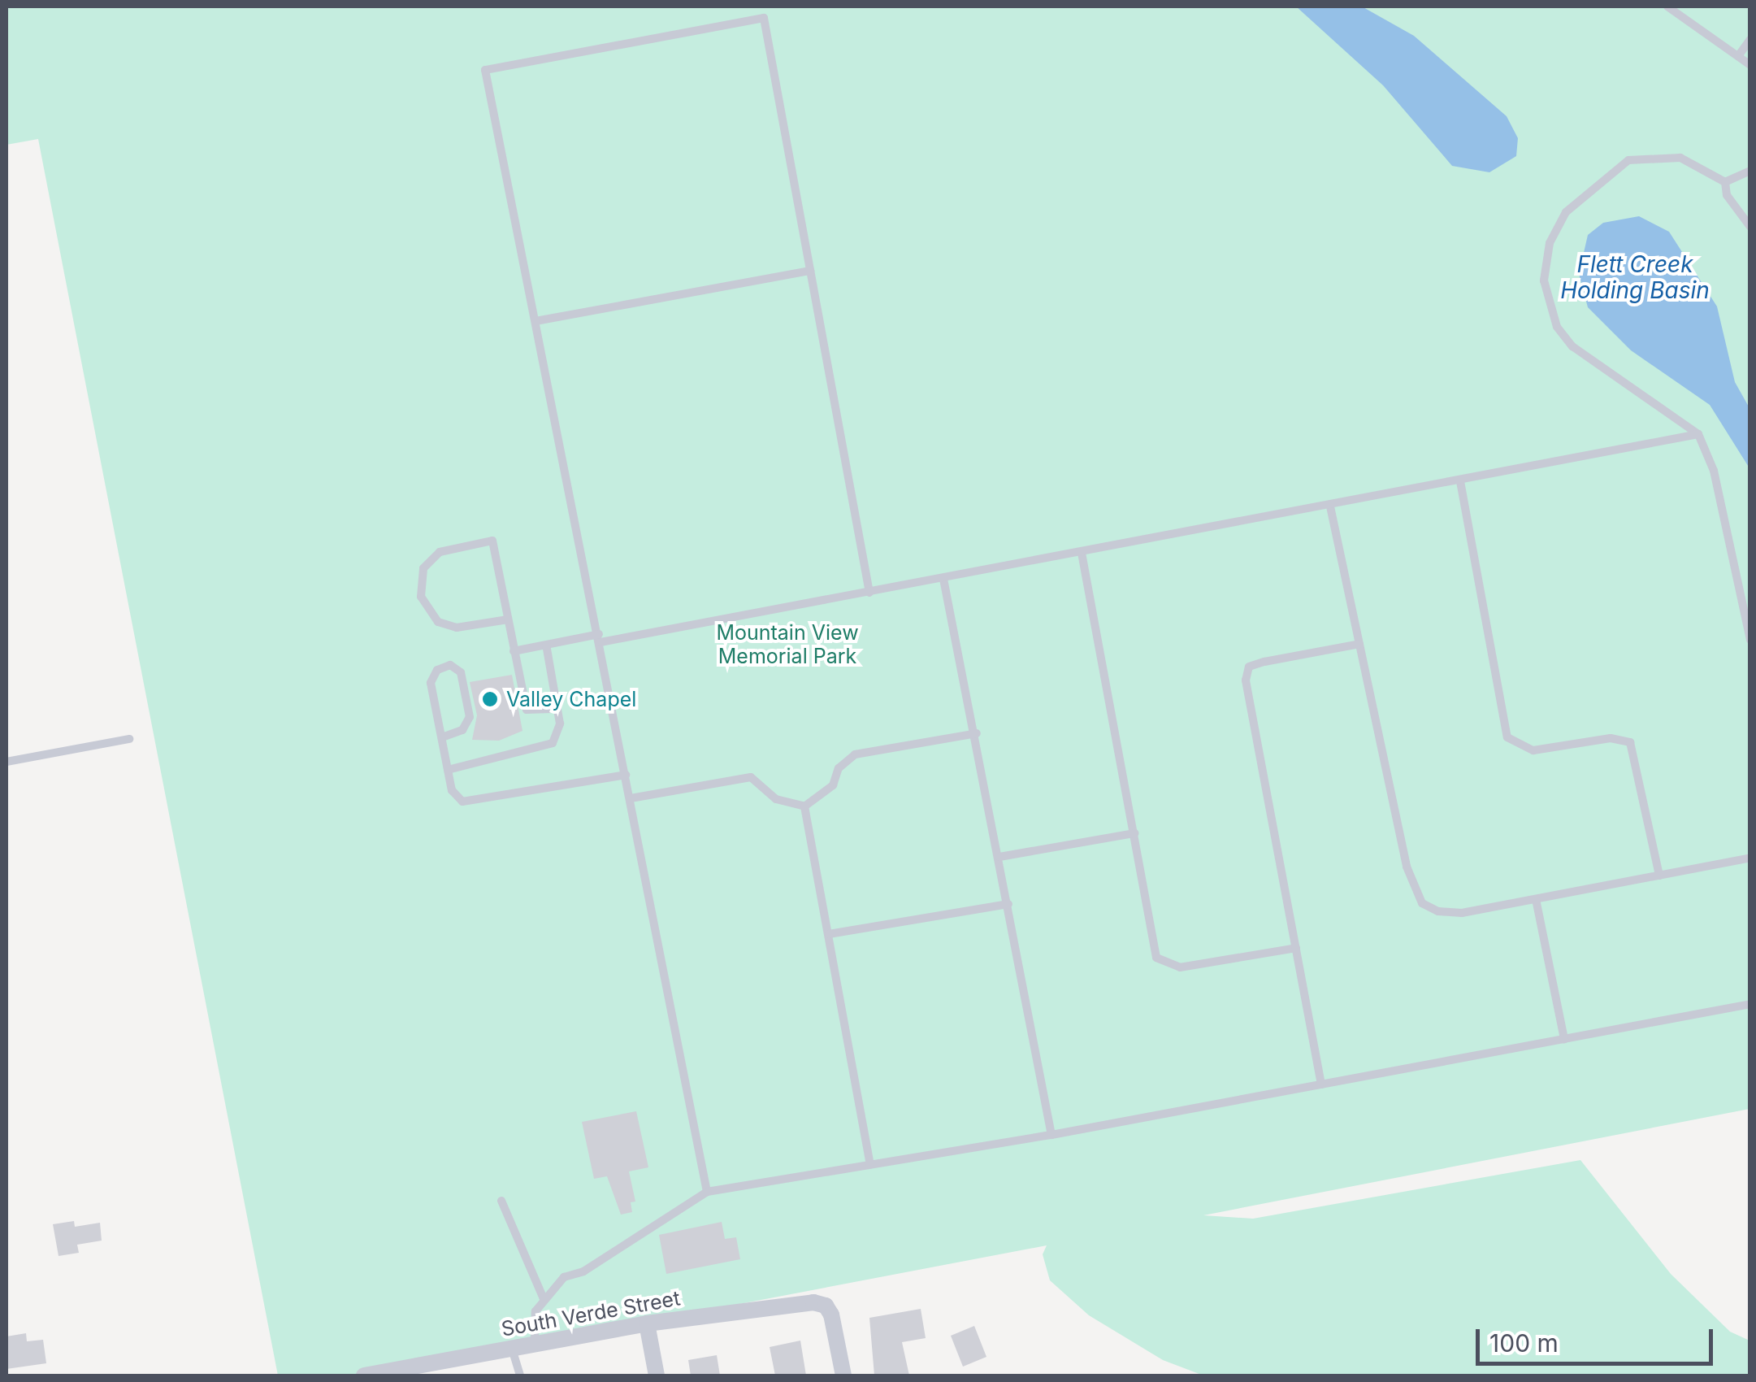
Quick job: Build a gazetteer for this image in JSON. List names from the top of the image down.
{
  "streets": {
    "street": ["South Verde Street"]
  },
  "water": ["Flett Creek Holding Basin"],
  "parks": ["Mountain View Memorial Park"],
  "places": ["Valley Chapel"],
  "scale_bar": "100 m"
}
